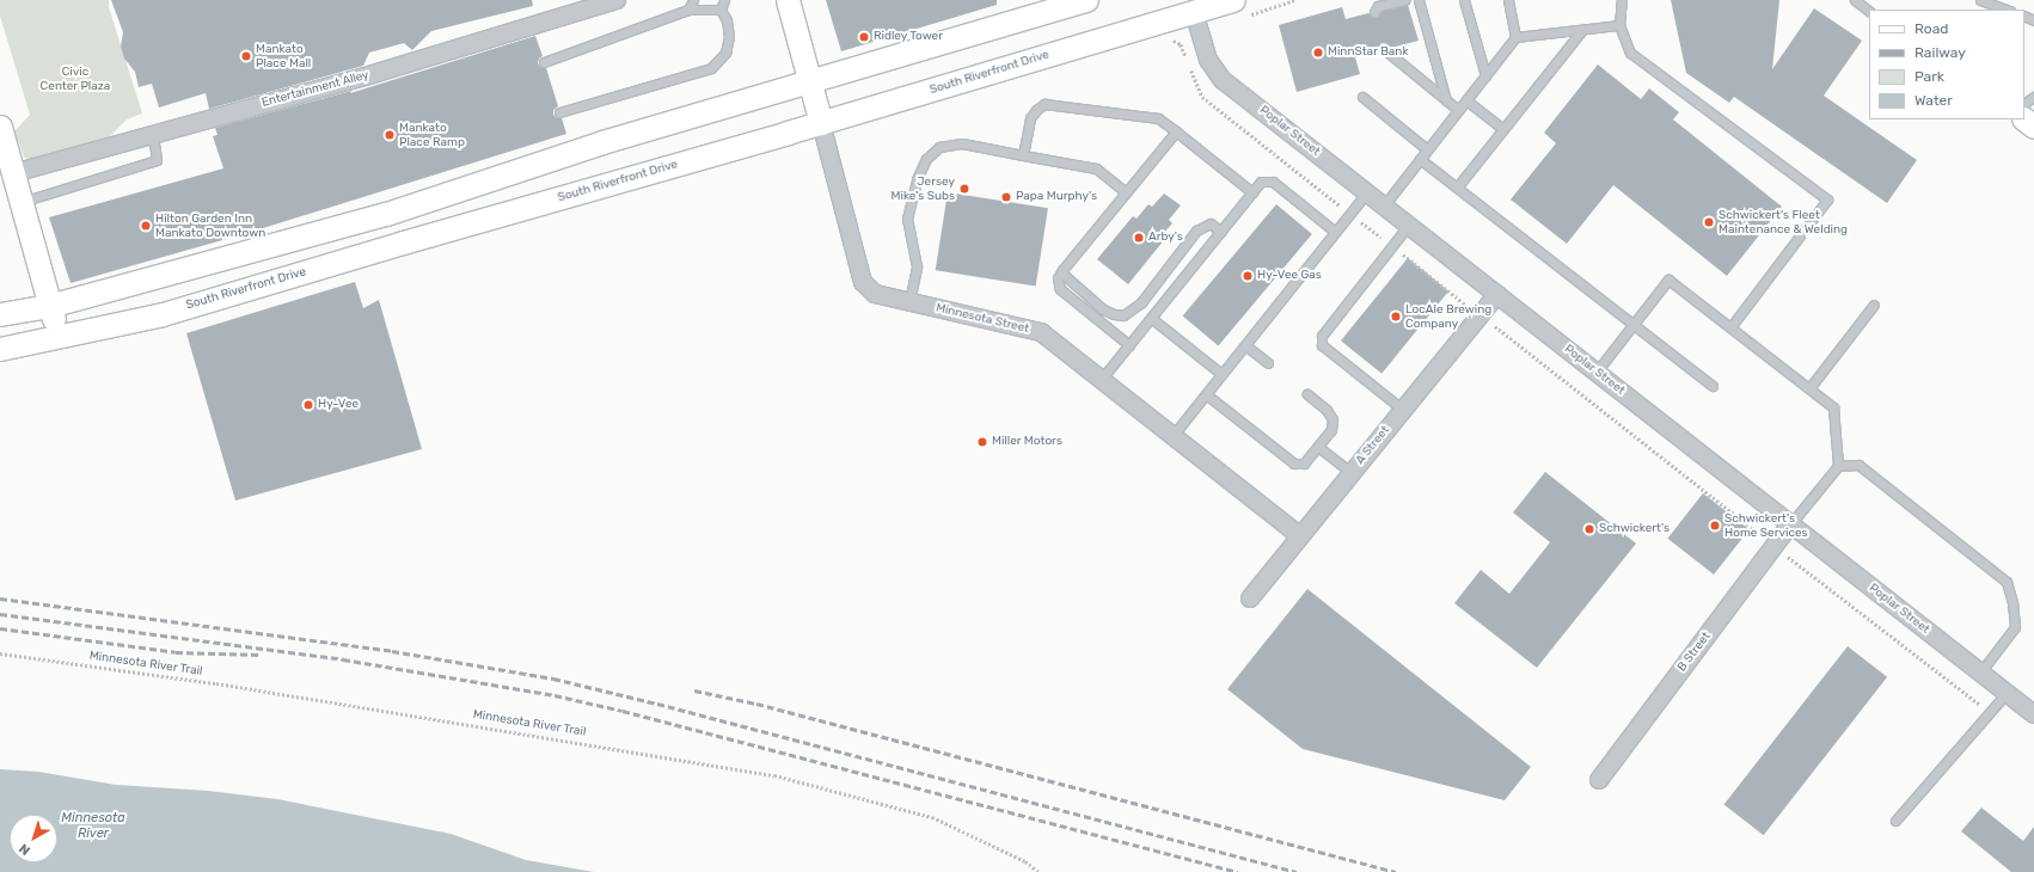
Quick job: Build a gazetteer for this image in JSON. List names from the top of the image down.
{
  "streets": {
    "main road": ["South Riverfront Drive", "Minnesota Street"],
    "street": [
      "Entertainment Alley",
      "Poplar Street",
      "A Street",
      "B Street"
    ],
    "path": ["Minnesota River Trail"]
  },
  "crossings": [
    ["South Riverfront Drive", "Poplar Street"],
    ["South Riverfront Drive", "Minnesota Street"],
    ["Poplar Street", "A Street"],
    ["Poplar Street", "B Street"],
    ["Minnesota Street", "A Street"]
  ],
  "water": ["Minnesota River"],
  "parks": ["Civic Center Plaza"],
  "places": [
    "Ridley Tower",
    "MinnStar Bank",
    "Mankato Place Mall",
    "Mankato Place Ramp",
    "Jersey Mike's Subs",
    "Papa Murphy's",
    "Schwickert's Fleet Maintenance & Welding",
    "Hilton Garden Inn Mankato Downtown",
    "Arby's",
    "Hy-Vee Gas",
    "LocAle Brewing Company",
    "Hy-Vee",
    "Miller Motors",
    "Schwickert's Home Services",
    "Schwickert's"
  ],
  "legend": [
    "Road",
    "Railway",
    "Park",
    "Water"
  ],
  "north": "bottom left"
}
